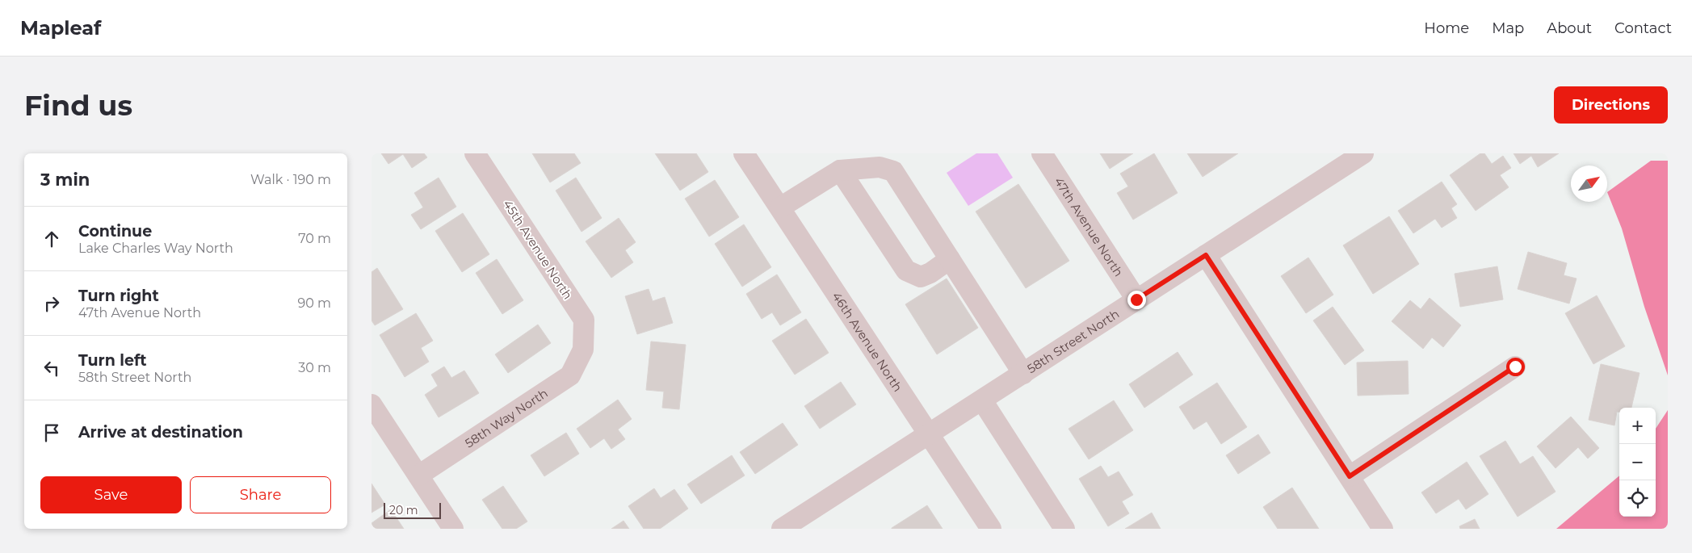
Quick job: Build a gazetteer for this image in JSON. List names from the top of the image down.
{
  "streets": {
    "street": [
      "47th Avenue North",
      "45th Avenue North",
      "46th Avenue North",
      "58th Street North",
      "58th Way North"
    ]
  },
  "crossings": [
    ["47th Avenue North", "58th Street North"],
    ["45th Avenue North", "58th Way North"],
    ["46th Avenue North", "58th Street North"]
  ],
  "scale_bar": "20 m",
  "north": "top right",
  "page": {
    "header": "Mapleaf",
    "nav": [
      "Home",
      "Map",
      "About",
      "Contact"
    ],
    "buttons": [
      "Directions",
      ["Save", "Share"]
    ],
    "title": "Find us",
    "heading": ["3 min", "Walk · 190 m"],
    "list": [
      ["Continue", "Lake Charles Way North", "70 m"],
      ["Turn right", "47th Avenue North", "90 m"],
      ["Turn left", "58th Street North", "30 m"],
      "Arrive at destination"
    ],
    "map_buttons": ["+", "−"],
    "scale": "20 m"
  }
}
